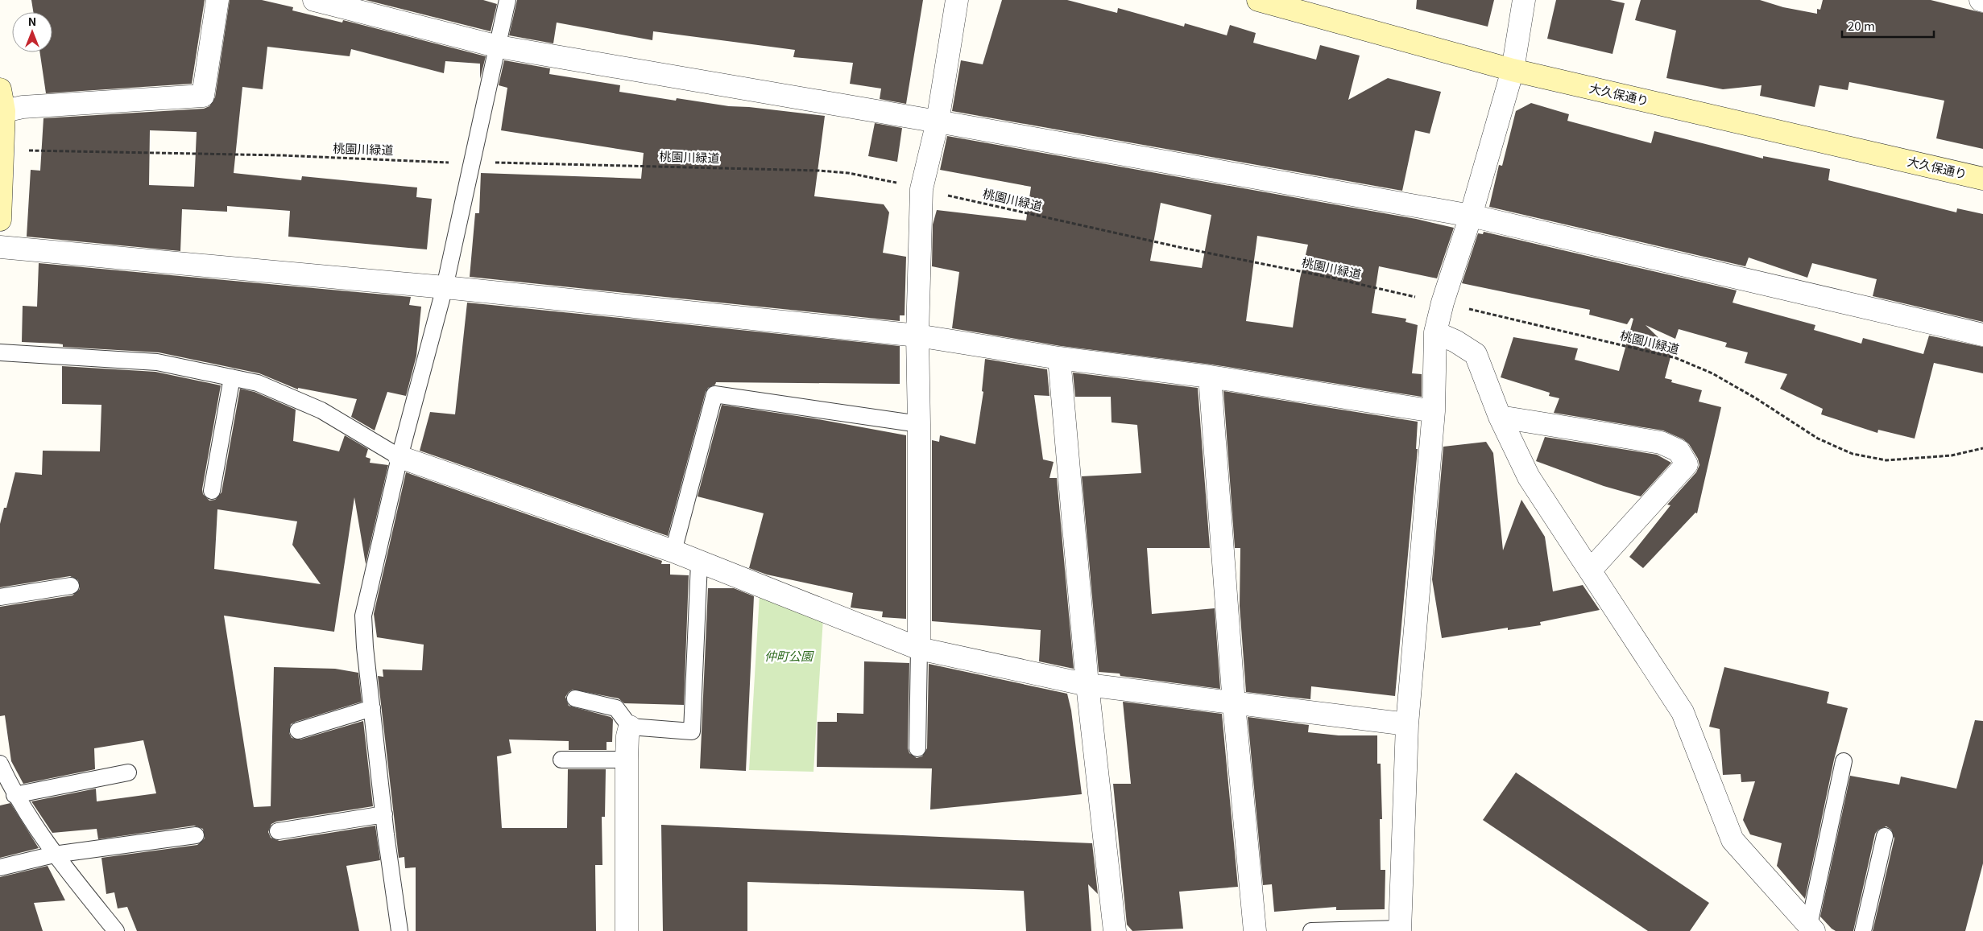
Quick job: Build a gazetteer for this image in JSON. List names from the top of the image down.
{
  "streets": {
    "main road": ["大久保通り"],
    "path": ["桃園川緑道"]
  },
  "parks": ["仲町公園"],
  "scale_bar": "20 m",
  "north": "top"
}
